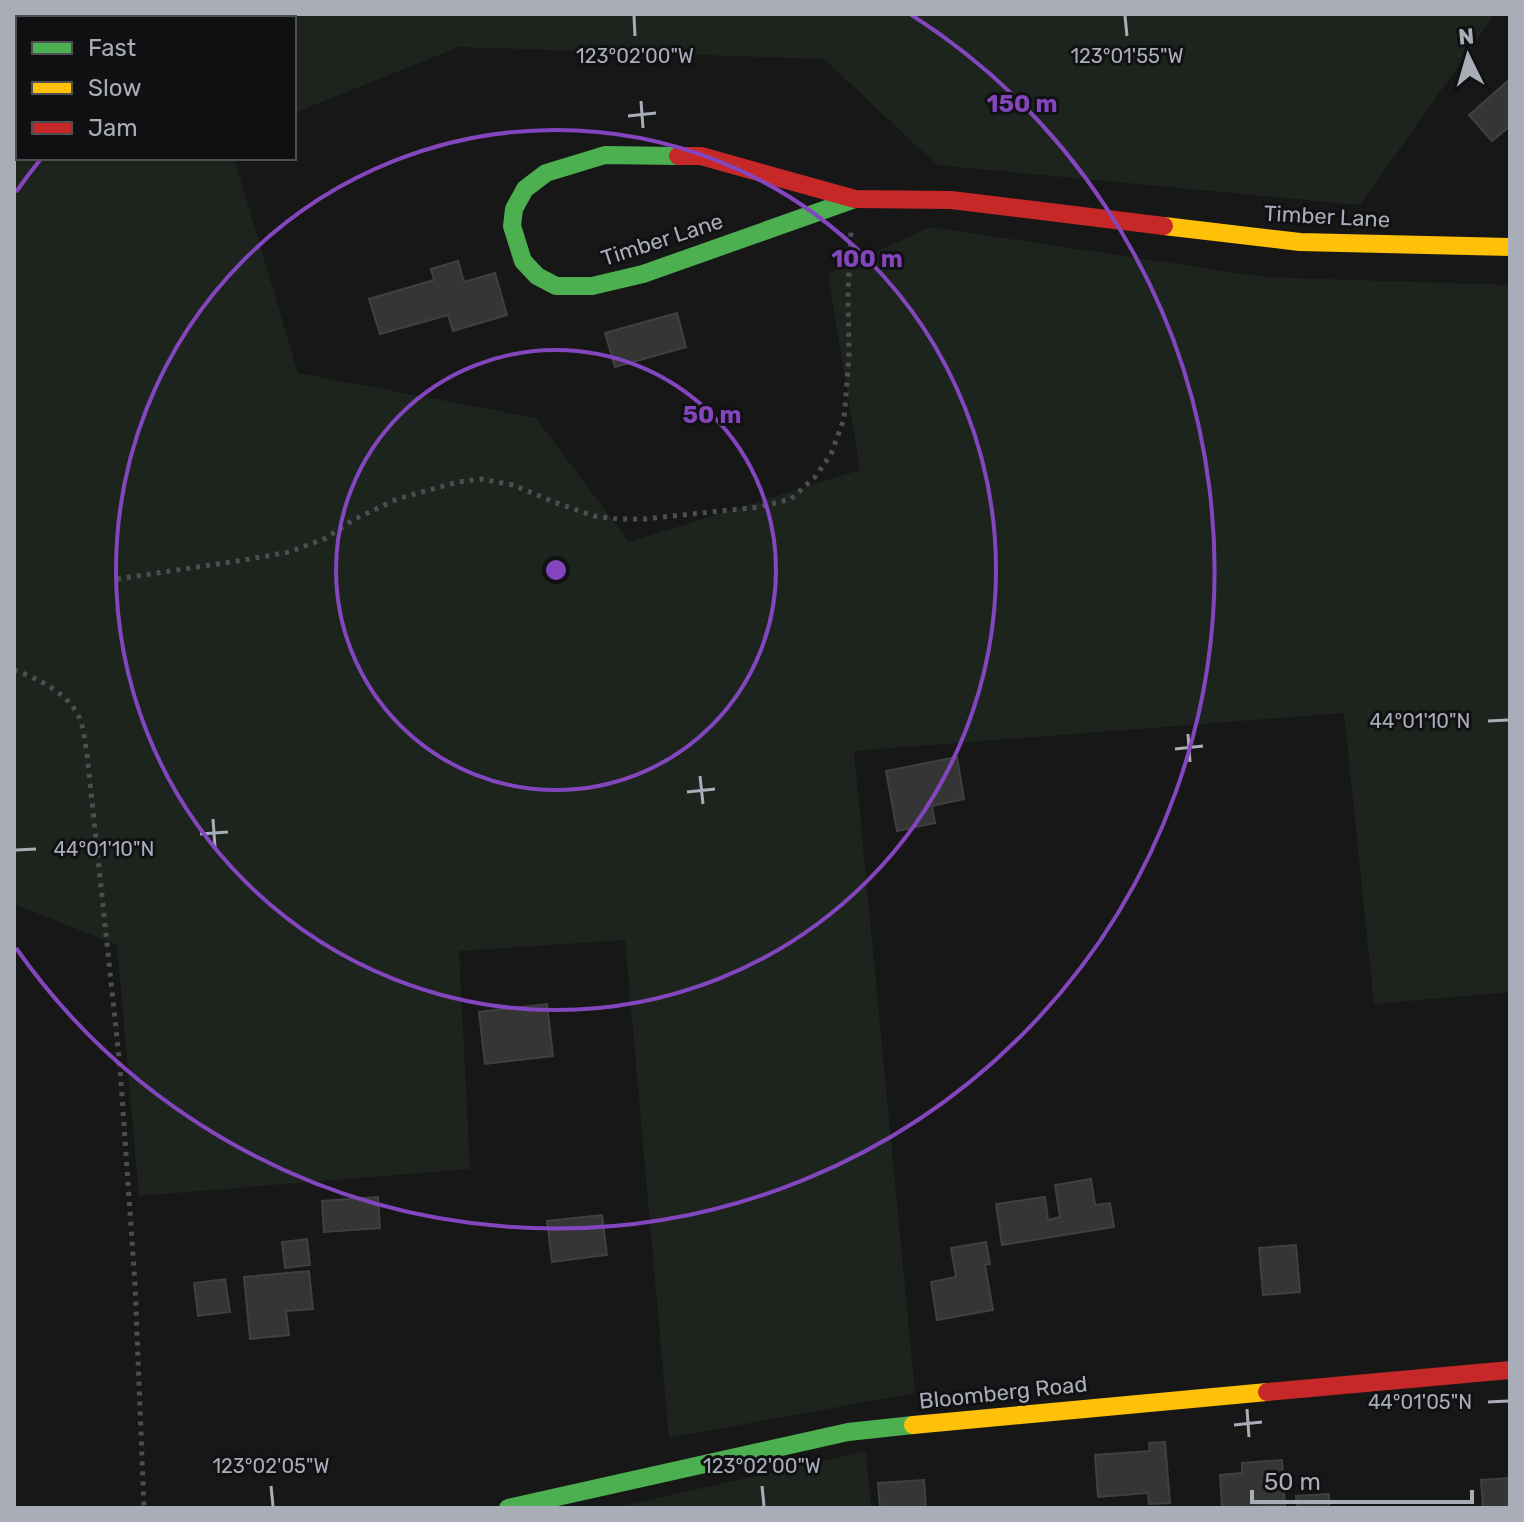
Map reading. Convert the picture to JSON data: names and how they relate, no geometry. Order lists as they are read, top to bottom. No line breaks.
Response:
{"streets":{"street":["Timber Lane","Bloomberg Road"]},"legend":["Fast","Slow","Jam"],"scale_bar":"50 m","north":"top","coordinates":["123°02'00\"W","123°01'55\"W","44°01'10\"N","44°01'05\"N","123°02'05\"W"],"rings":["150 m","100 m","50 m"]}
